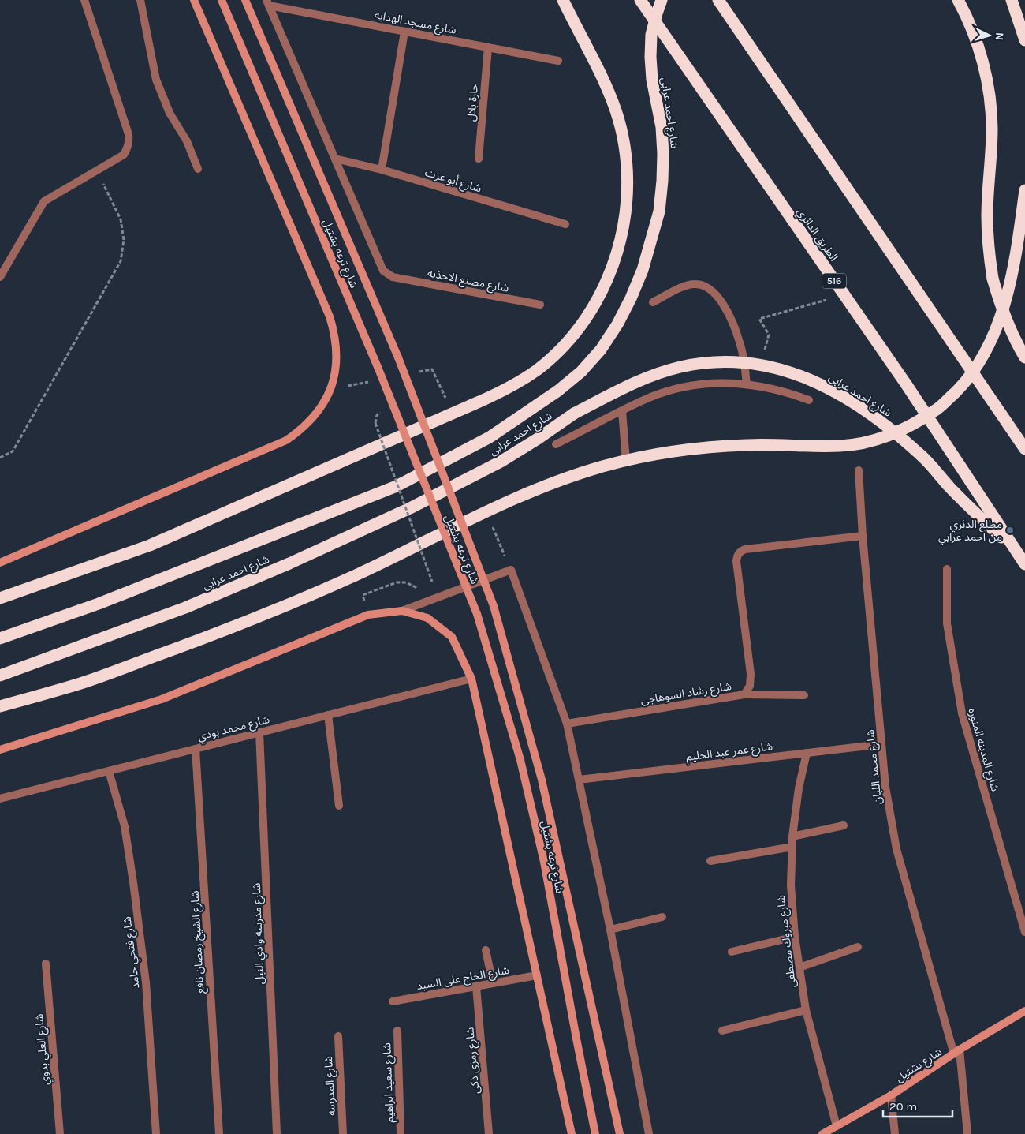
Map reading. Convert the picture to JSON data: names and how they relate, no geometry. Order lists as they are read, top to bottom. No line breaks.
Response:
{"streets":{"highway":["شارع احمد عرابى","الطريق الدائري","516"],"street":["شارع مسجد الهدايه","حارة بلال","شارع أبو عزت","شارع ترعه بشتيل","شارع مصنع الاحذيه","شارع رشاد السوهاجى","شارع محمد بودي","شارع المدينه المنوره","شارع عمر عبد الحليم","شارع محمد اللبان","شارع مدرسه وادي النيل","شارع مبروك مصطفى","شارع الشيخ رمضان نافع","شارع فتحي حامد","شارع الحاج على السيد","شارع العلي بدوي","شارع رمزى ذكى","شارع بشتيل","شارع سعيد ابراهيم","شارع المدرسه"]},"crossings":[["شارع مسجد الهدايه","حارة بلال"],["شارع احمد عرابى","الطريق الدائري"],["شارع أبو عزت","شارع مصنع الاحذيه"],["شارع رشاد السوهاجى","شارع محمد اللبان"],["شارع محمد بودي","شارع مدرسه وادي النيل"],["شارع محمد بودي","شارع الشيخ رمضان نافع"],["شارع محمد بودي","شارع فتحي حامد"],["شارع عمر عبد الحليم","شارع محمد اللبان"],["شارع عمر عبد الحليم","شارع مبروك مصطفى"],["شارع محمد اللبان","شارع بشتيل"],["شارع مبروك مصطفى","شارع بشتيل"],["شارع الحاج على السيد","شارع رمزى ذكى"]],"places":["مطلع الدئري من احمد عرابي"],"scale_bar":"20 m","north":"right"}
